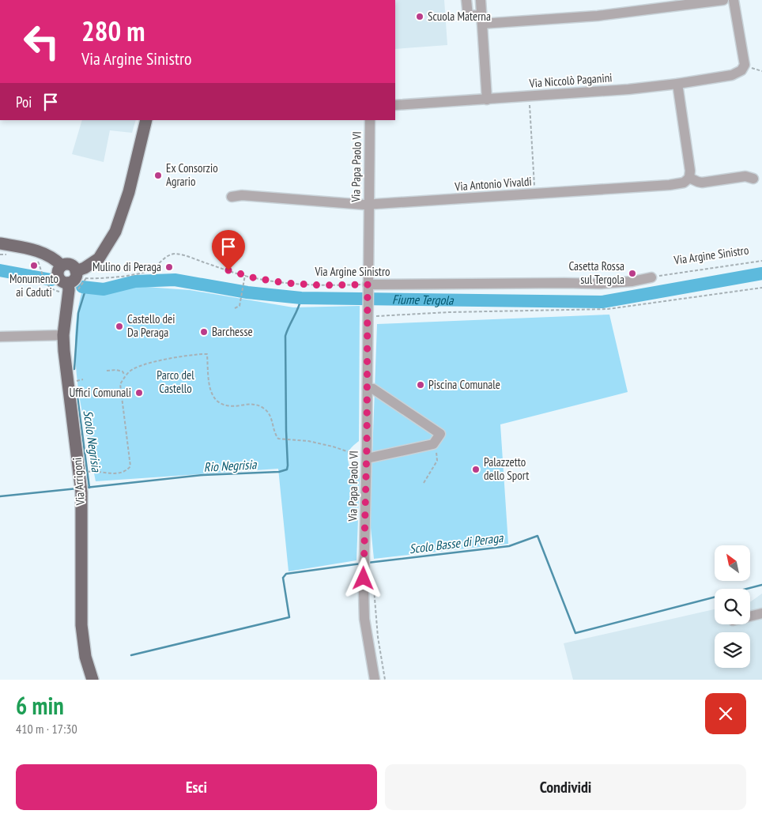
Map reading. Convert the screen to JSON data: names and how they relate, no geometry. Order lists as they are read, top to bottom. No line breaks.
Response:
{"streets":{"main road":["Via Arrigoni"],"street":["Via Niccolò Paganini","Via Papa Paolo VI","Via Antonio Vivaldi","Via Argine Sinistro"]},"crossings":[["Via Papa Paolo VI","Via Antonio Vivaldi"],["Via Papa Paolo VI","Via Argine Sinistro"],["Via Argine Sinistro","Via Arrigoni"]],"water":["Fiume Tergola","Scolo Negrisia","Rio Negrisia","Scolo Basse di Peraga"],"parks":["Parco del Castello"],"places":["Scuola Materna","Ex Consorzio Agrario","Monumento ai Caduti","Mulino di Peraga","Casetta Rossa sul Tergola","Castello dei Da Peraga","Barchesse","Piscina Comunale","Uffici Comunali","Palazzetto dello Sport"],"north":"top left","page":{"turn":["280 m","Via Argine Sinistro"],"then":"Poi","heading":["6 min","410 m · 17:30"],"buttons":["Esci","Condividi"]}}
